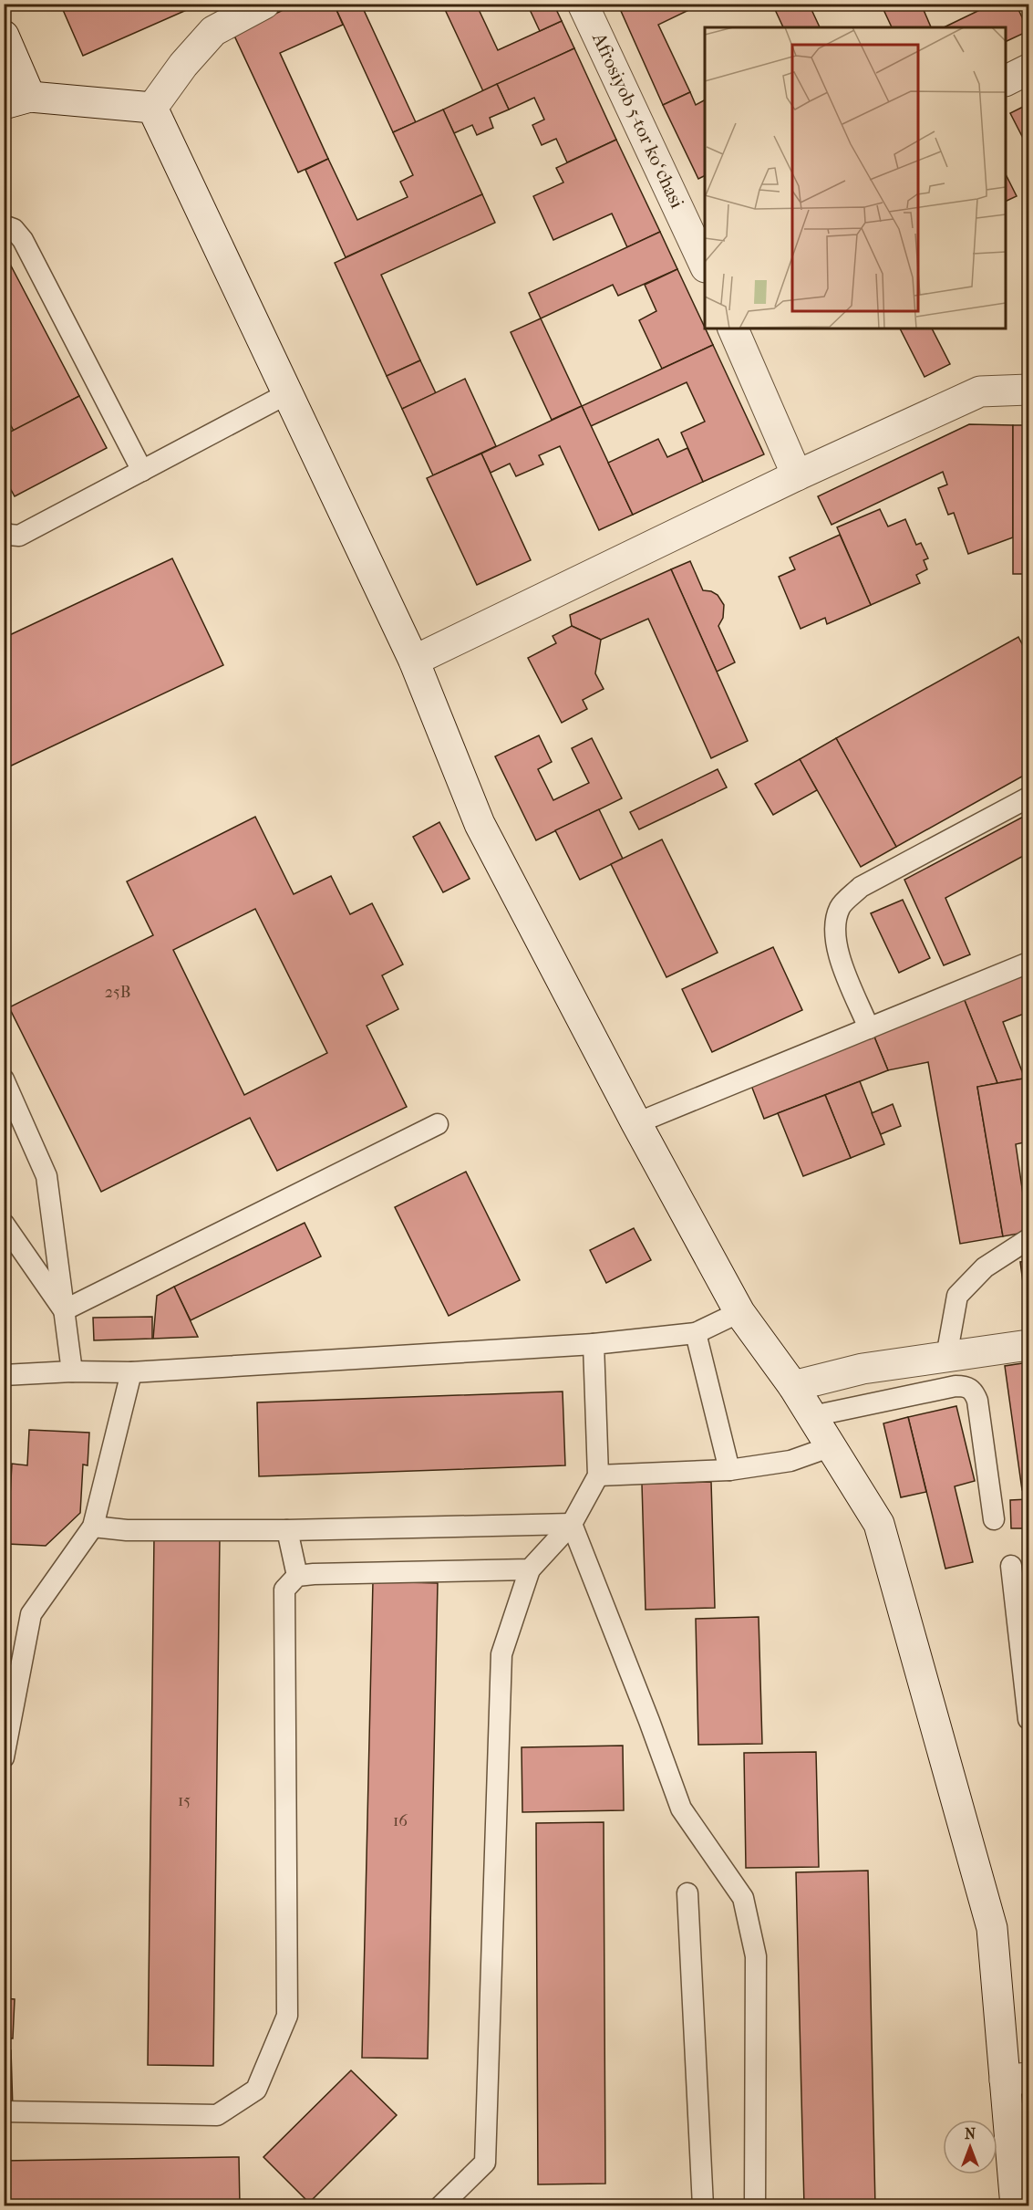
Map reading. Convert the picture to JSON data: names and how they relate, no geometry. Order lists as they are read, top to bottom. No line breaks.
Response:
{"streets":{"street":["Afrosiyob 5-tor koʻchasi"]},"house_numbers":["25B","15","16"],"north":"top"}
